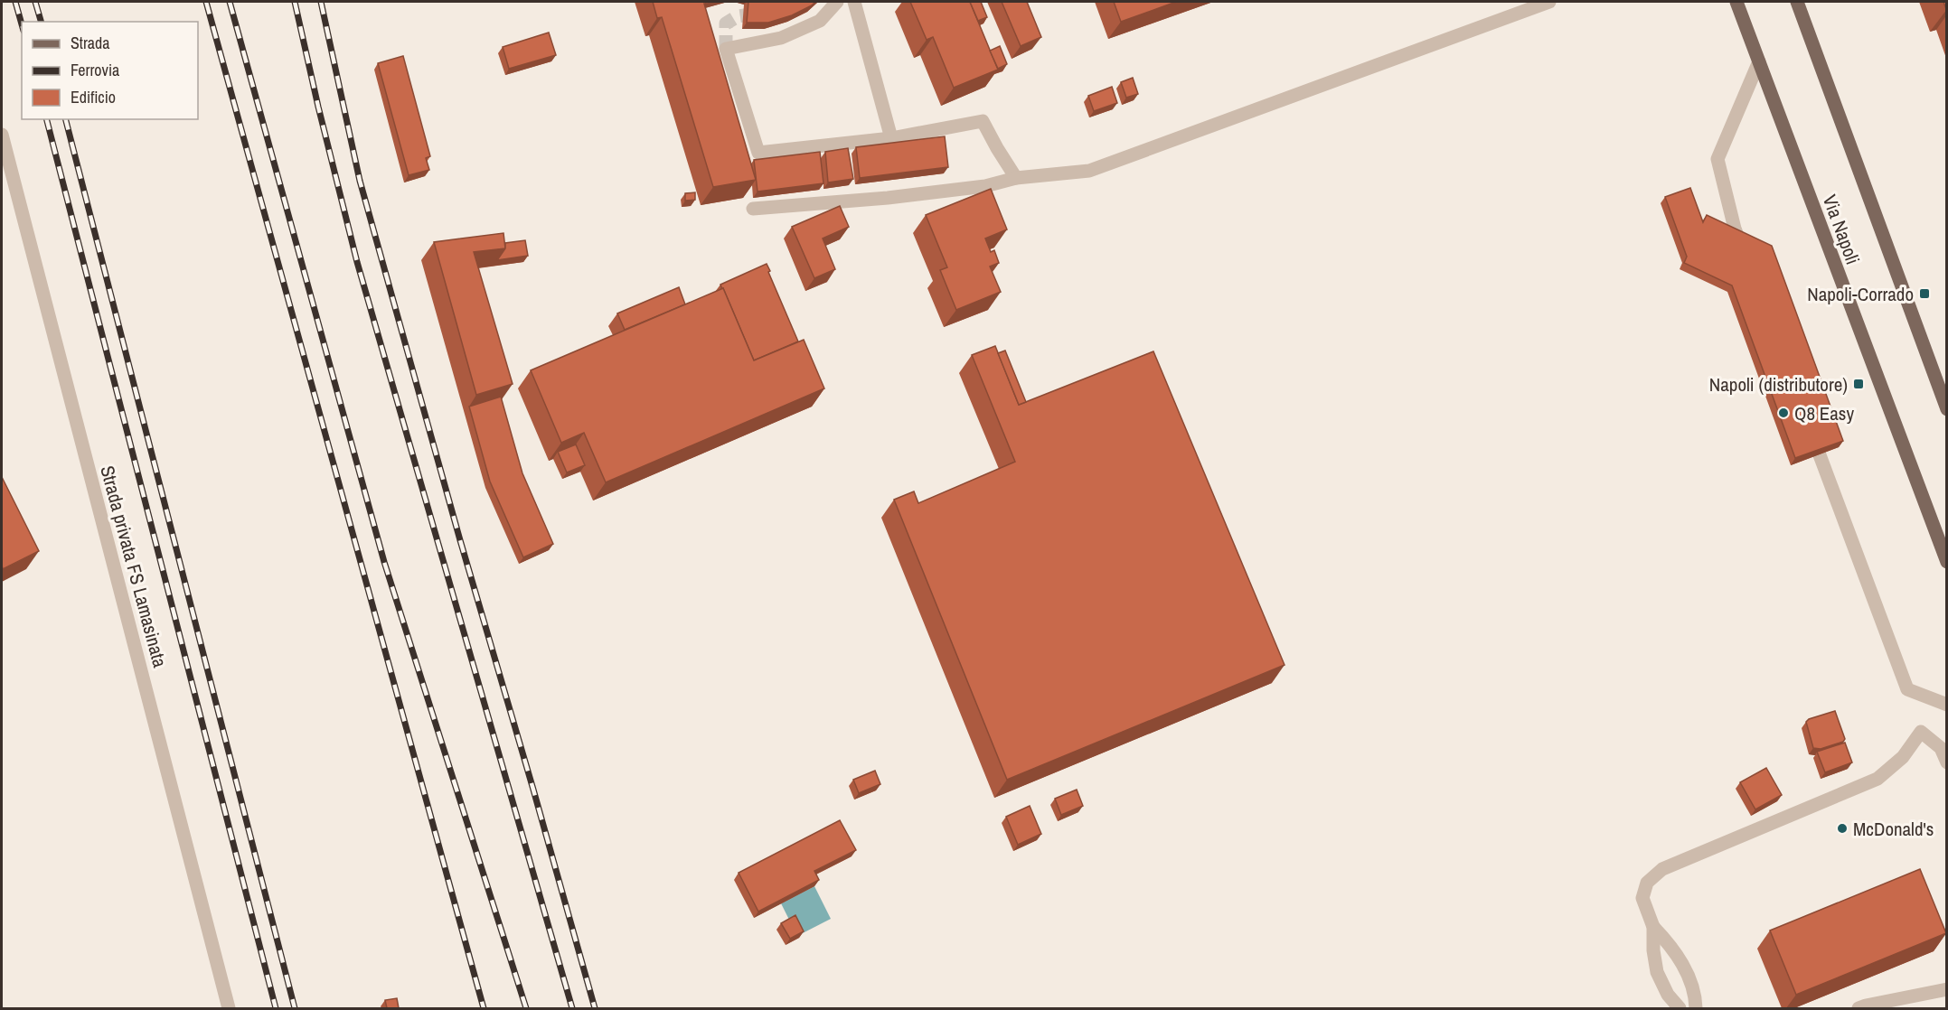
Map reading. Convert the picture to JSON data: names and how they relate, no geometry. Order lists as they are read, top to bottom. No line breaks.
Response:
{"streets":{"main road":["Via Napoli"],"street":["Strada privata FS Lamasinata"]},"places":{"transit":["Napoli-Corrado","Napoli (distributore)"],"other":["Q8 Easy","McDonald's"]},"legend":["Strada","Ferrovia","Edificio"]}
